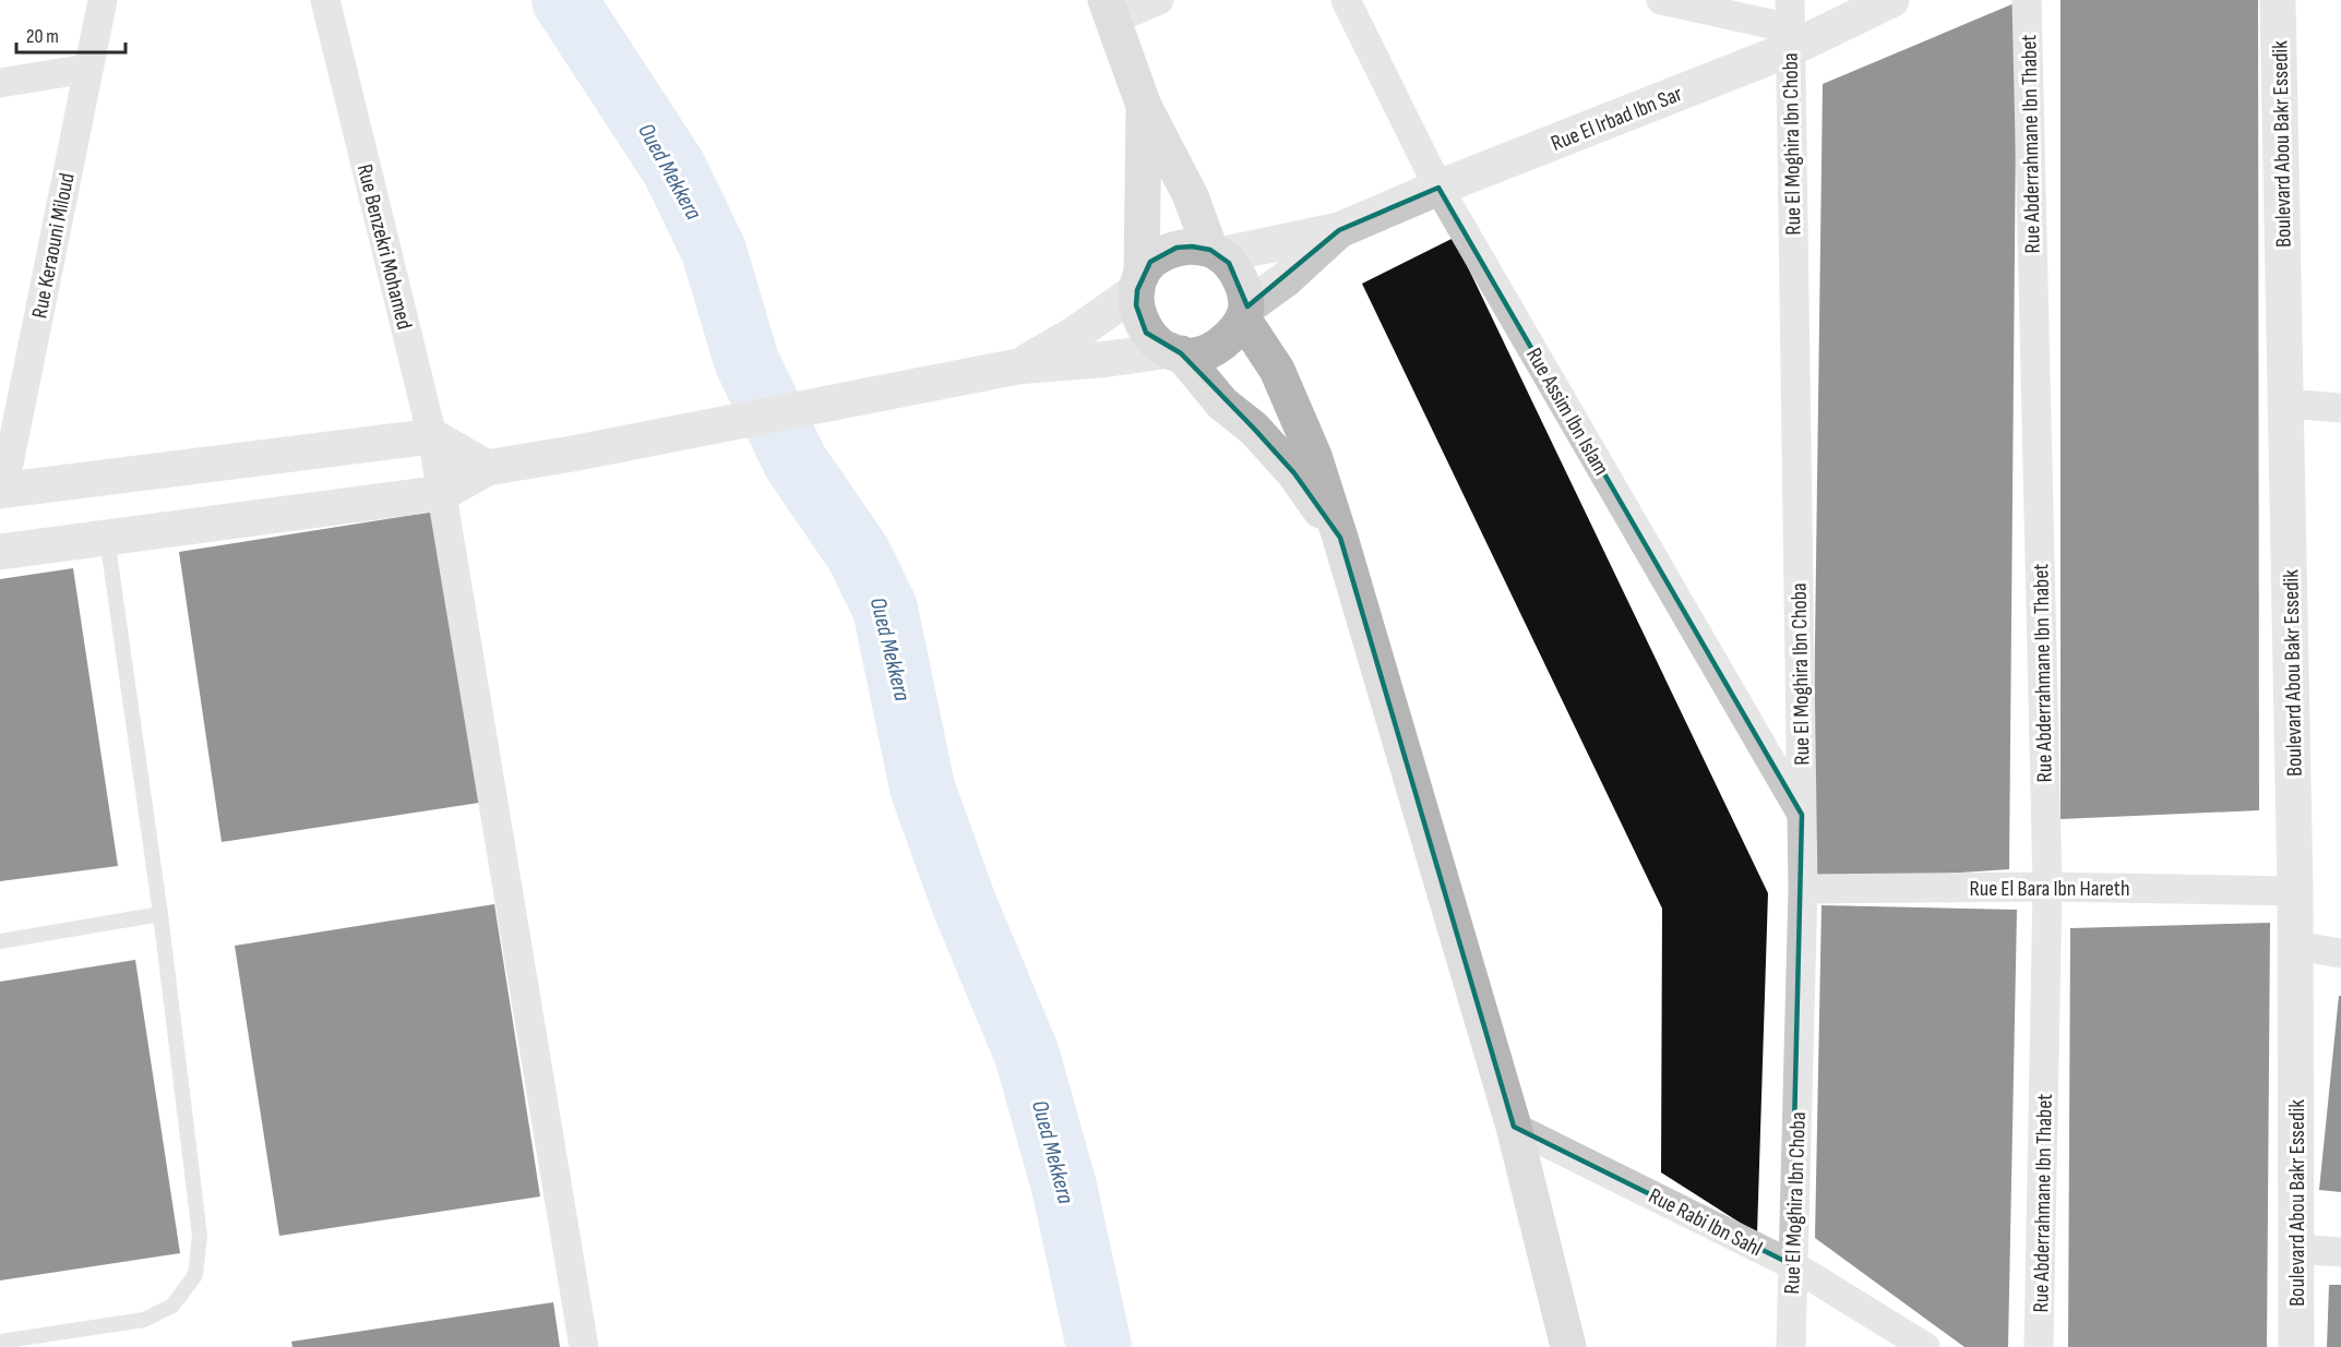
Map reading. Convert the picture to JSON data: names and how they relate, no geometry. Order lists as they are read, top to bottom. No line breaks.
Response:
{"streets":{"street":["Rue El Irbad Ibn Sar","Rue El Moghira Ibn Choba","Rue Abderrahmane Ibn Thabet","Boulevard Abou Bakr Essedik","Rue Keraouni Miloud","Rue Benzekri Mohamed","Rue Assim Ibn Islam","Rue El Bara Ibn Hareth","Rue Rabi Ibn Sahl"]},"crossings":[["Rue El Irbad Ibn Sar","Rue El Moghira Ibn Choba"],["Rue El Irbad Ibn Sar","Rue Assim Ibn Islam"],["Rue El Moghira Ibn Choba","Rue Assim Ibn Islam"],["Rue El Moghira Ibn Choba","Rue El Bara Ibn Hareth"],["Rue El Moghira Ibn Choba","Rue Rabi Ibn Sahl"],["Rue Abderrahmane Ibn Thabet","Rue El Bara Ibn Hareth"],["Boulevard Abou Bakr Essedik","Rue El Bara Ibn Hareth"]],"water":["Oued Mekkera"],"scale_bar":"20 m"}
